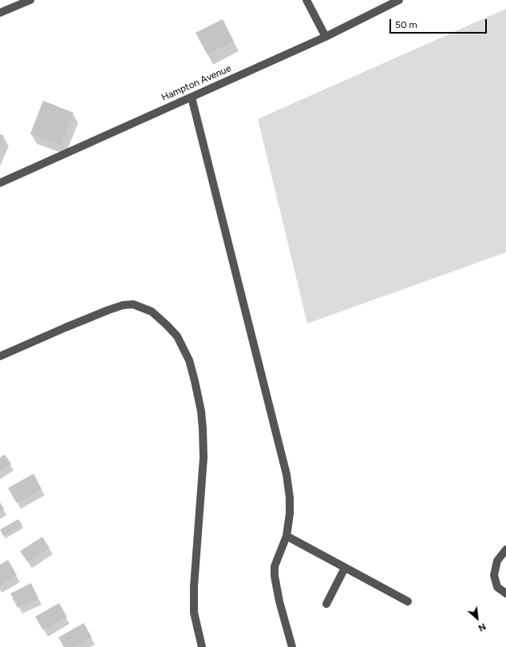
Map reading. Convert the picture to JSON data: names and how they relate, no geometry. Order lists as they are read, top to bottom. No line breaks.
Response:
{"streets":{"street":["Hampton Avenue"]},"scale_bar":"50 m","north":"bottom right"}
